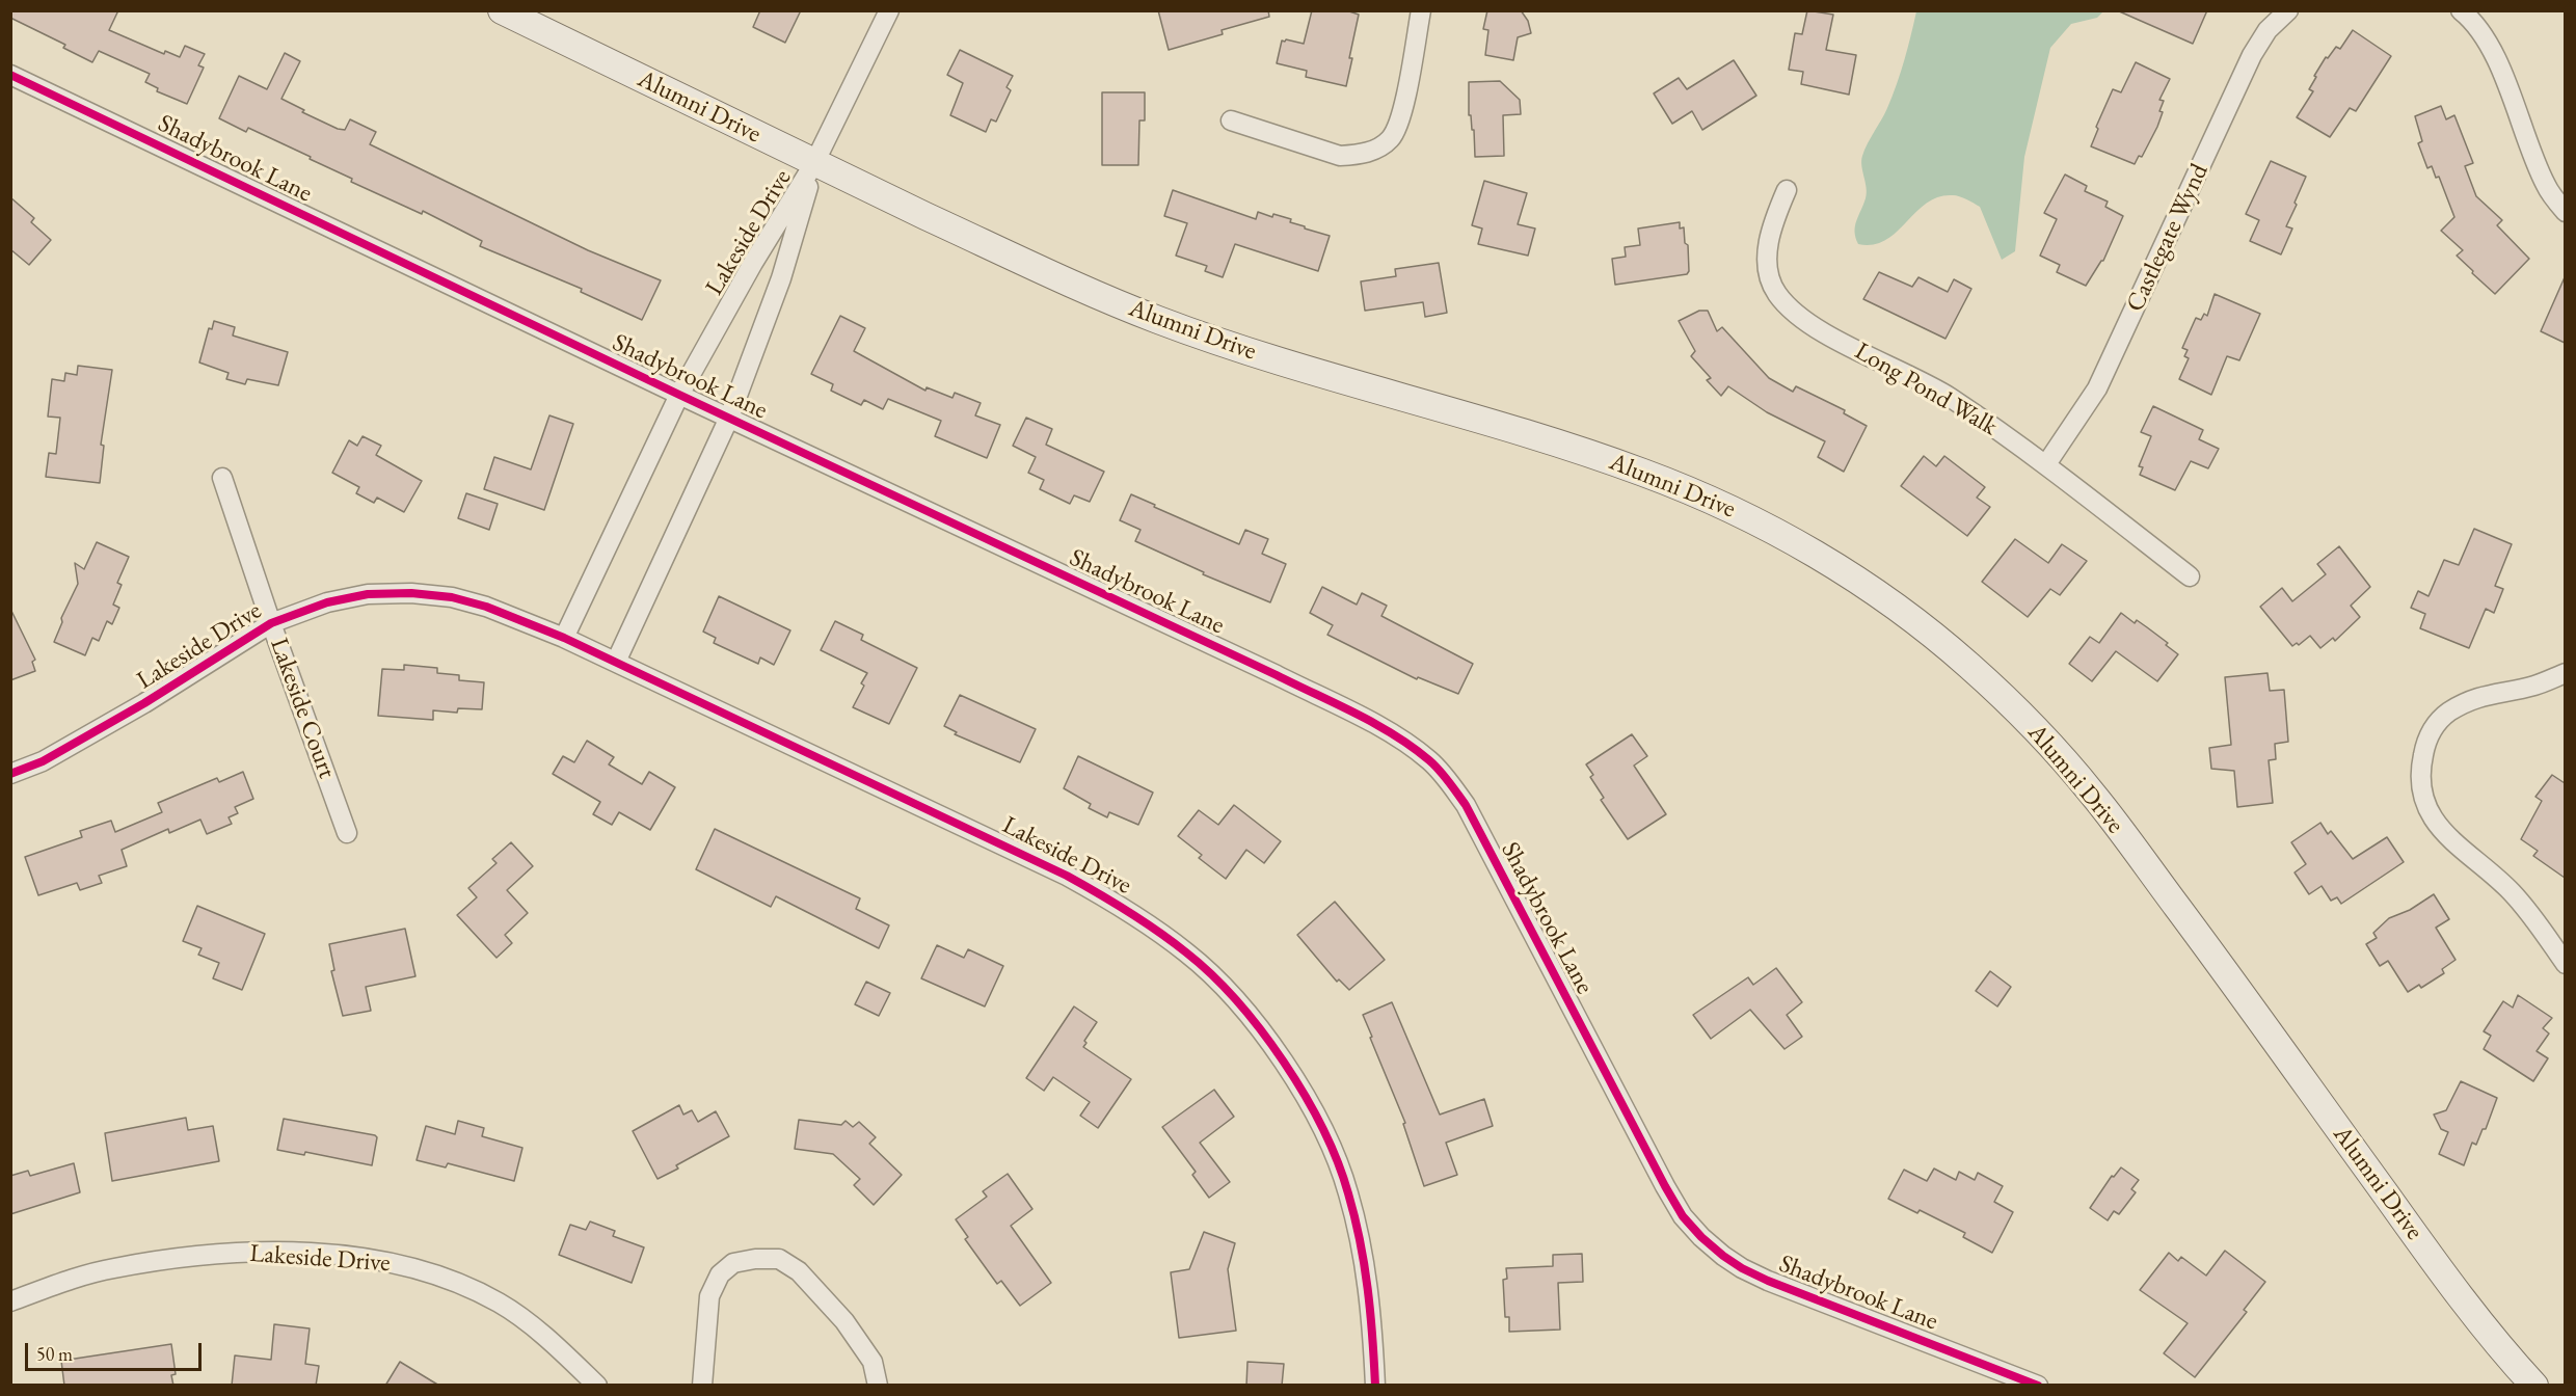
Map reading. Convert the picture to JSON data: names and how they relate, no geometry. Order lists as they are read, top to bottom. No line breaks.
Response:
{"streets":{"main road":["Alumni Drive"],"street":["Shadybrook Lane","Lakeside Drive","Castlegate Wynd","Long Pond Walk","Lakeside Court"]},"crossings":[["Alumni Drive","Lakeside Drive"],["Shadybrook Lane","Lakeside Drive"],["Lakeside Drive","Lakeside Court"],["Castlegate Wynd","Long Pond Walk"]],"scale_bar":"50 m"}
